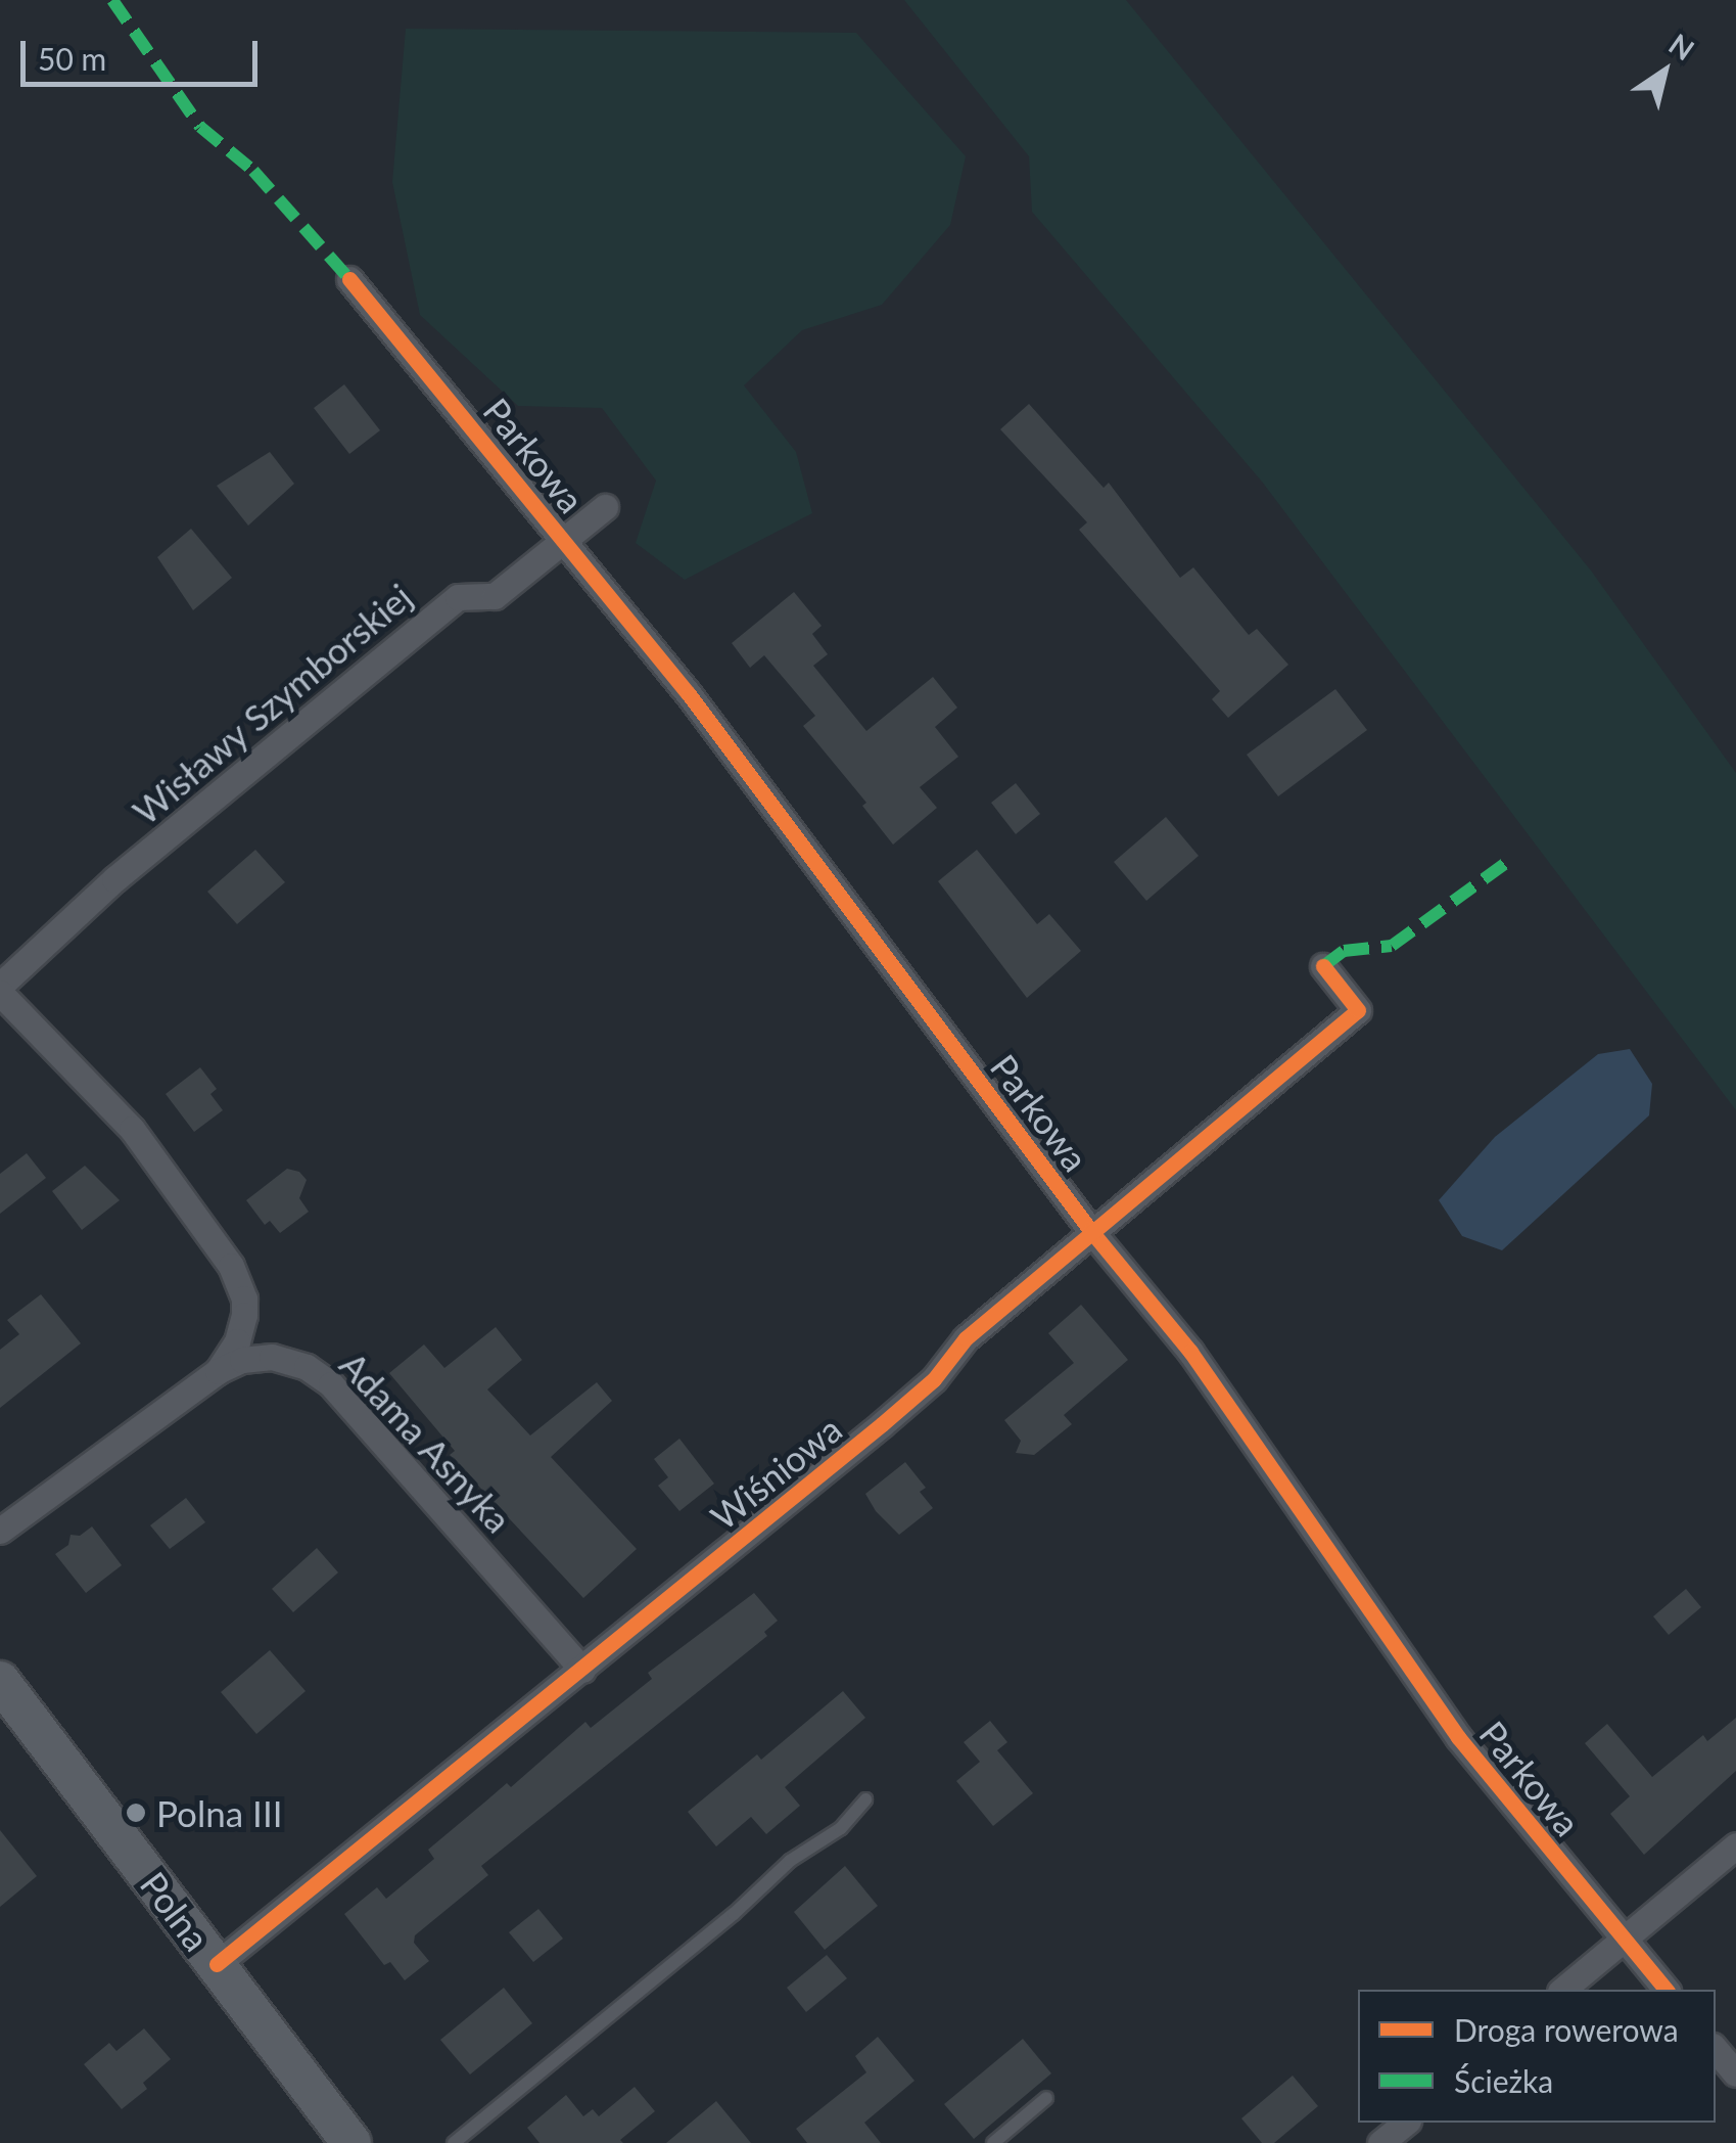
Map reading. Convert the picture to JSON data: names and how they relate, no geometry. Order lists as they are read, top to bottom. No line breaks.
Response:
{"streets":{"street":["Parkowa","Wisławy Szymborskiej","Adama Asnyka","Wiśniowa","Polna"]},"crossings":[["Parkowa","Wisławy Szymborskiej"],["Parkowa","Wiśniowa"],["Adama Asnyka","Wiśniowa"],["Wiśniowa","Polna"]],"places":["Polna III"],"legend":["Droga rowerowa","Ścieżka"],"scale_bar":"50 m","north":"top right"}
